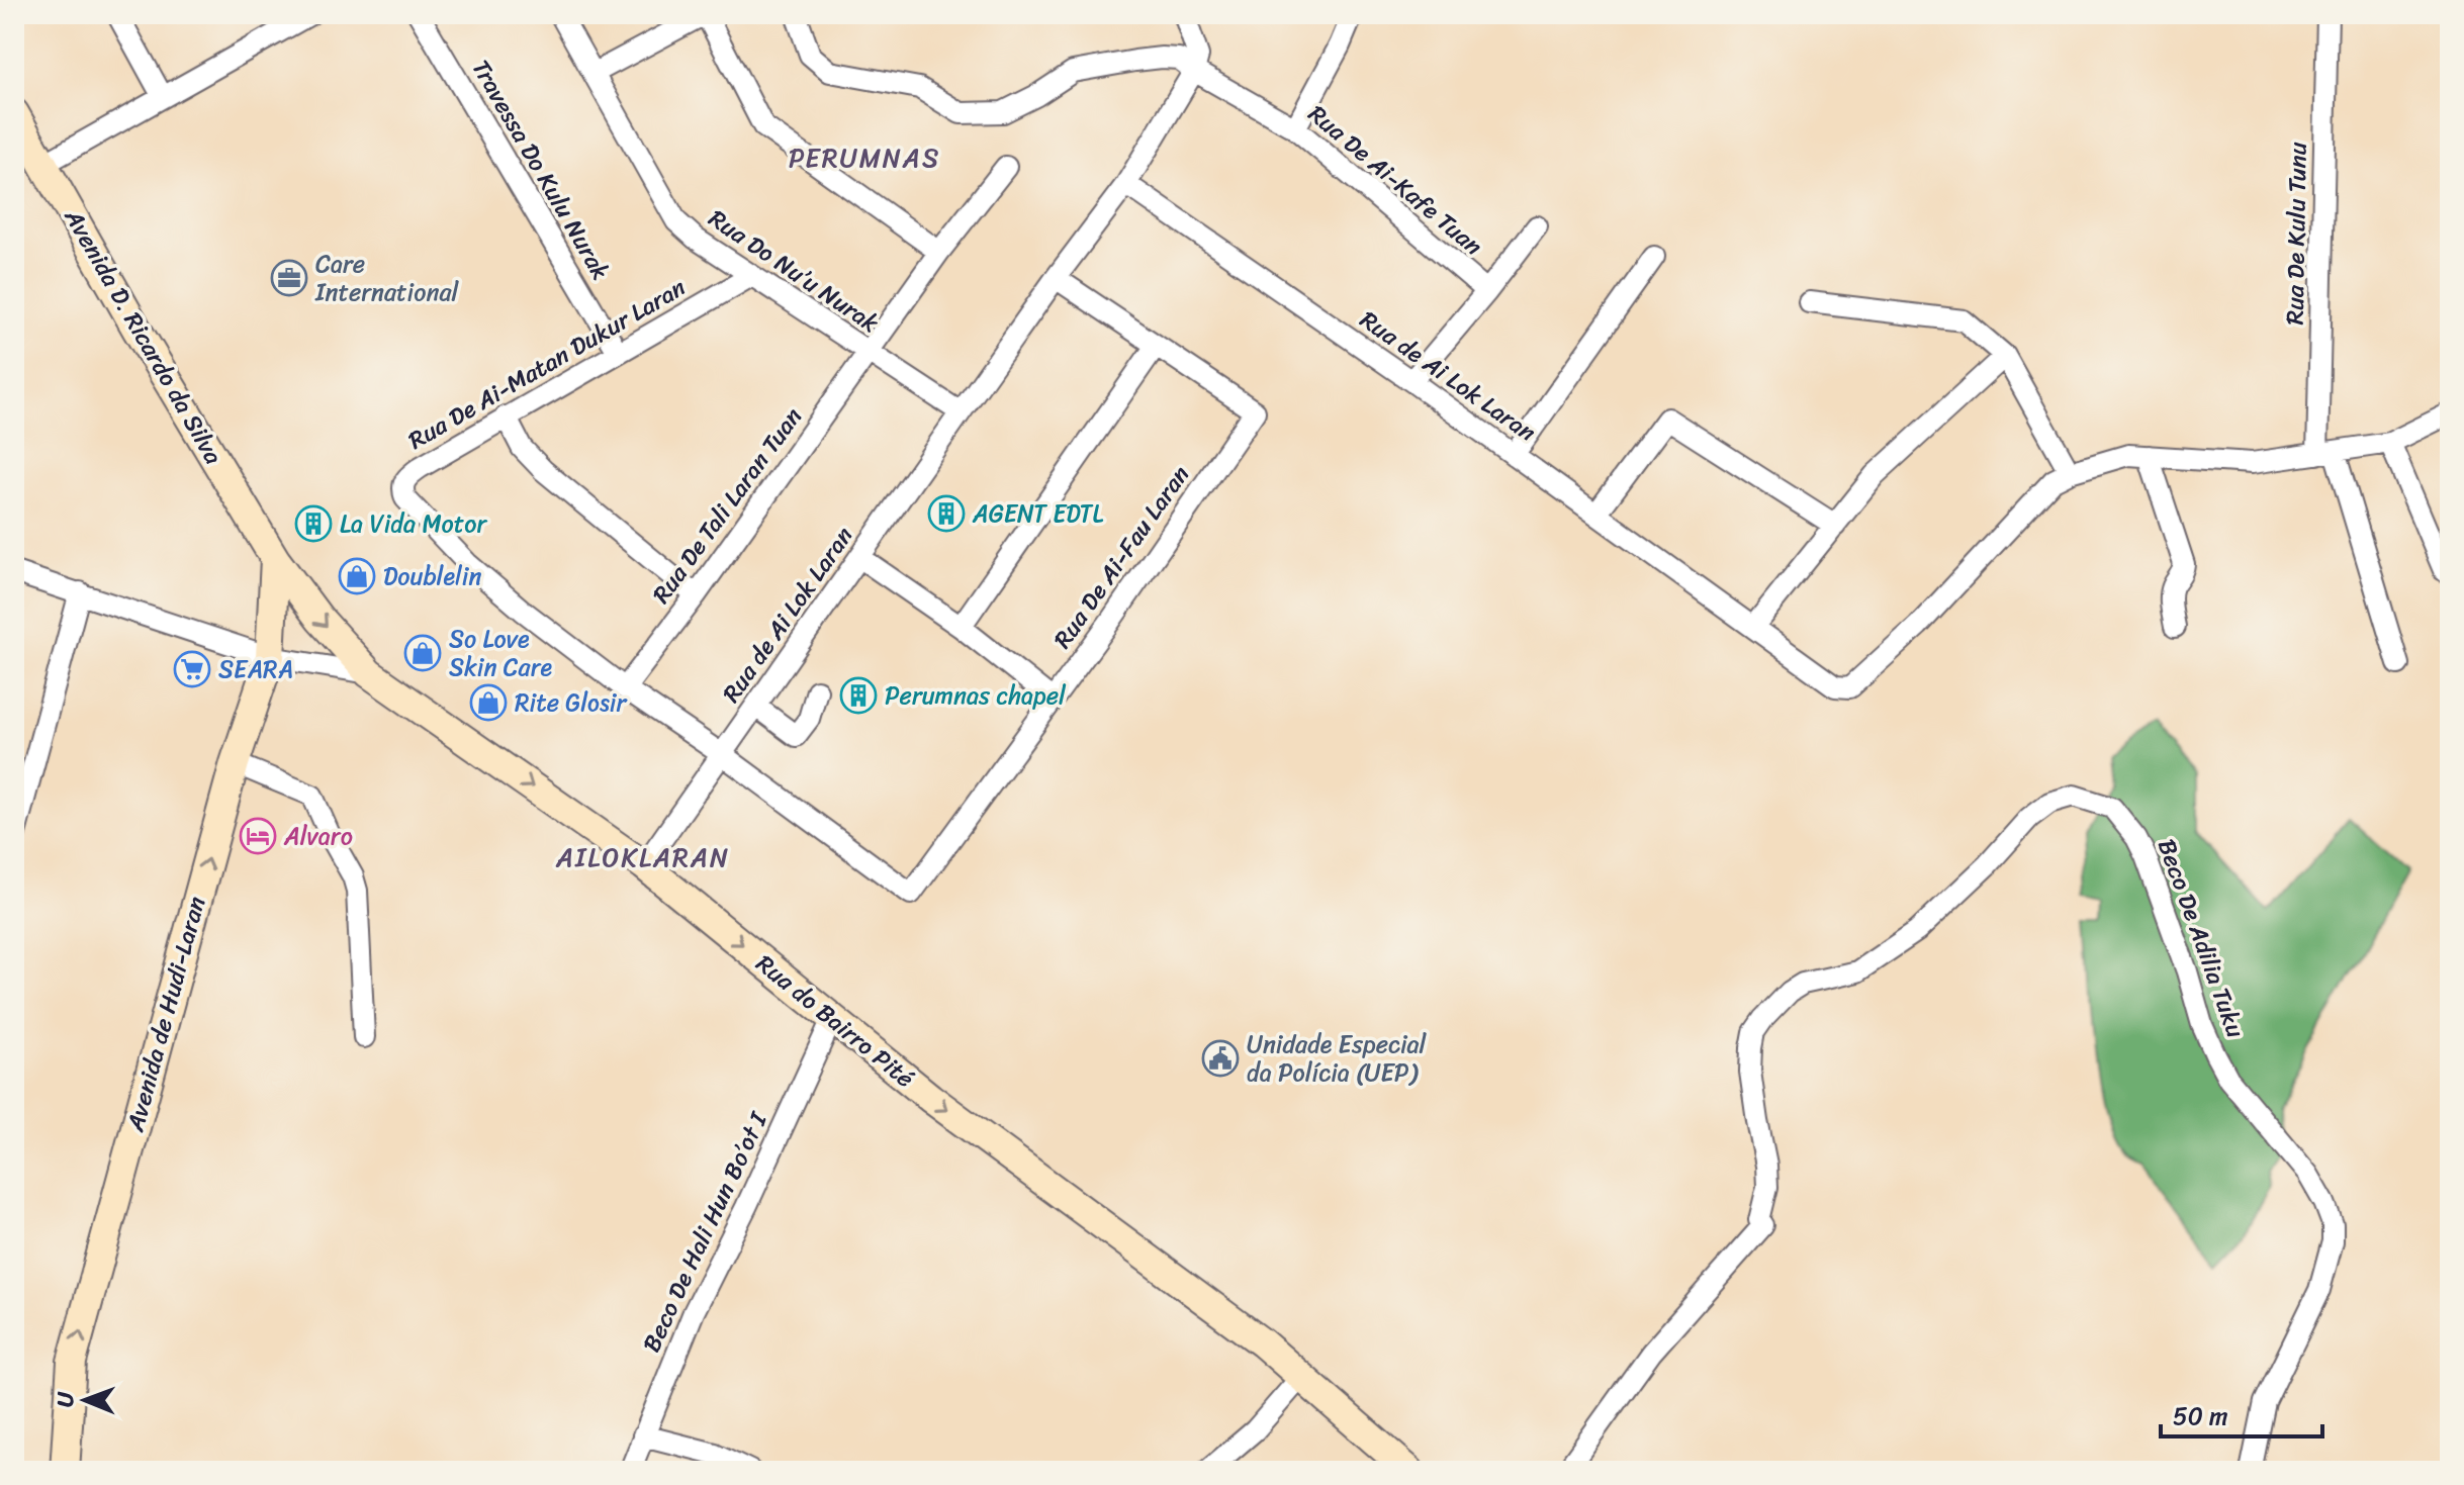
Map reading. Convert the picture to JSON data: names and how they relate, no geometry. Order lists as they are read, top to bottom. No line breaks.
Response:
{"streets":{"main road":["Avenida D. Ricardo da Silva","Avenida de Hudi-Laran","Rua do Bairro Pité"],"street":["Travessa Do Kulu Nurak","Rua De Ai-Kafe Tuan","Rua De Kulu Tunu","Rua Do Nu’u Nurak","Rua De Ai-Matan Dukur Laran","Rua de Ai Lok Laran","Rua De Tali Laran Tuan","Rua De Ai-Fau Laran","Beco De Adilia Tuku","Beco De Hali Hun Bo’ot I"]},"crossings":[["Travessa Do Kulu Nurak","Rua De Ai-Matan Dukur Laran"],["Rua De Ai-Kafe Tuan","Rua de Ai Lok Laran"],["Rua De Kulu Tunu","Rua de Ai Lok Laran"],["Rua Do Nu’u Nurak","Rua De Ai-Matan Dukur Laran"],["Rua Do Nu’u Nurak","Rua de Ai Lok Laran"],["Rua Do Nu’u Nurak","Rua De Tali Laran Tuan"],["Avenida D. Ricardo da Silva","Avenida de Hudi-Laran"],["Avenida D. Ricardo da Silva","Rua do Bairro Pité"],["Rua De Ai-Matan Dukur Laran","Rua de Ai Lok Laran"],["Rua De Ai-Matan Dukur Laran","Rua De Tali Laran Tuan"],["Rua De Ai-Matan Dukur Laran","Rua De Ai-Fau Laran"],["Rua de Ai Lok Laran","Rua De Ai-Fau Laran"],["Rua de Ai Lok Laran","Rua do Bairro Pité"],["Avenida de Hudi-Laran","Rua do Bairro Pité"],["Rua do Bairro Pité","Beco De Hali Hun Bo’ot I"]],"one_way":["Avenida de Hudi-Laran","Rua do Bairro Pité"],"districts":["PERUMNAS","AILOKLARAN"],"places":{"office":["Care International"],"building":["AGENT EDTL","La Vida Motor","Perumnas chapel"],"shop":["Doublelin","So Love Skin Care","Rite Glosir"],"supermarket":["SEARA"],"hotel":["Alvaro"],"public building":["Unidade Especial da Polícia (UEP)"]},"scale_bar":"50 m","north":"left"}
